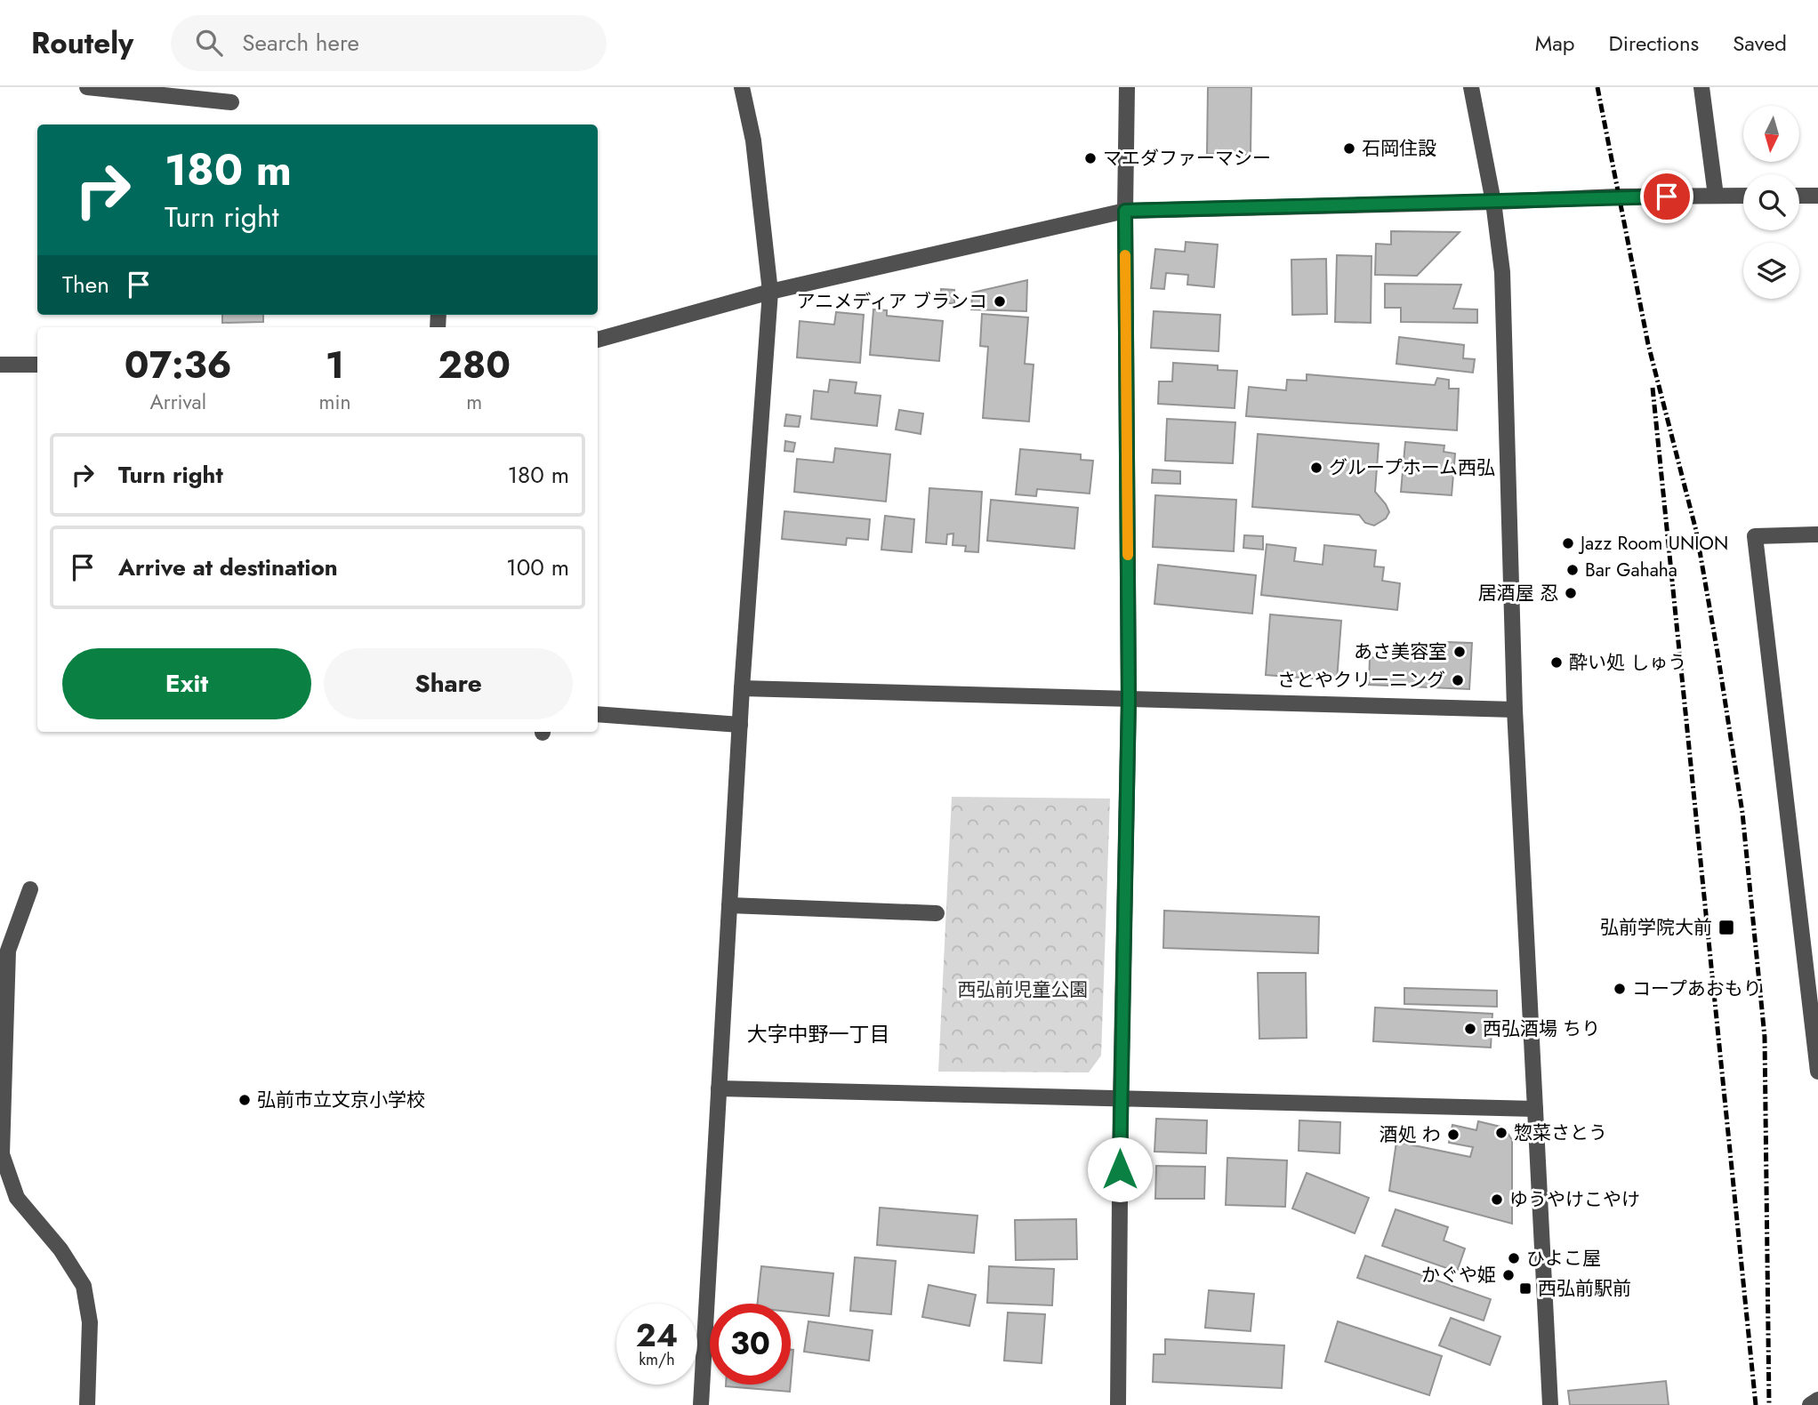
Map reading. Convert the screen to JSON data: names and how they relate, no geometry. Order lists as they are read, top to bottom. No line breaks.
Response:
{"districts":["大字中野一丁目"],"parks":["西弘前児童公園"],"places":{"other":["石岡住設","マエダファーマシー","アニメディア ブランコ","グループホーム西弘","Jazz Room UNION","Bar Gahaha","居酒屋 忍","あさ美容室","酔い処 しゅう","さとやクリーニング","コープあおもり","西弘酒場 ちり","弘前市立文京小学校","惣菜さとう","酒処 わ","ゆうやけこやけ","ひよこ屋","かぐや姫"],"transit":["弘前学院大前","西弘前駅前"]},"north":"bottom","page":{"header":"Routely","search":"Search here","nav":["Map","Directions","Saved"],"turn":["180 m","Turn right"],"then":"Then","eta":["07:36","Arrival","1","min","280","m"],"list":[{"name":"Turn right","value":"180 m"},{"name":"Arrive at destination","value":"100 m"}],"buttons":["Exit","Share"],"speed":"24 km/h","limit":"30"}}
